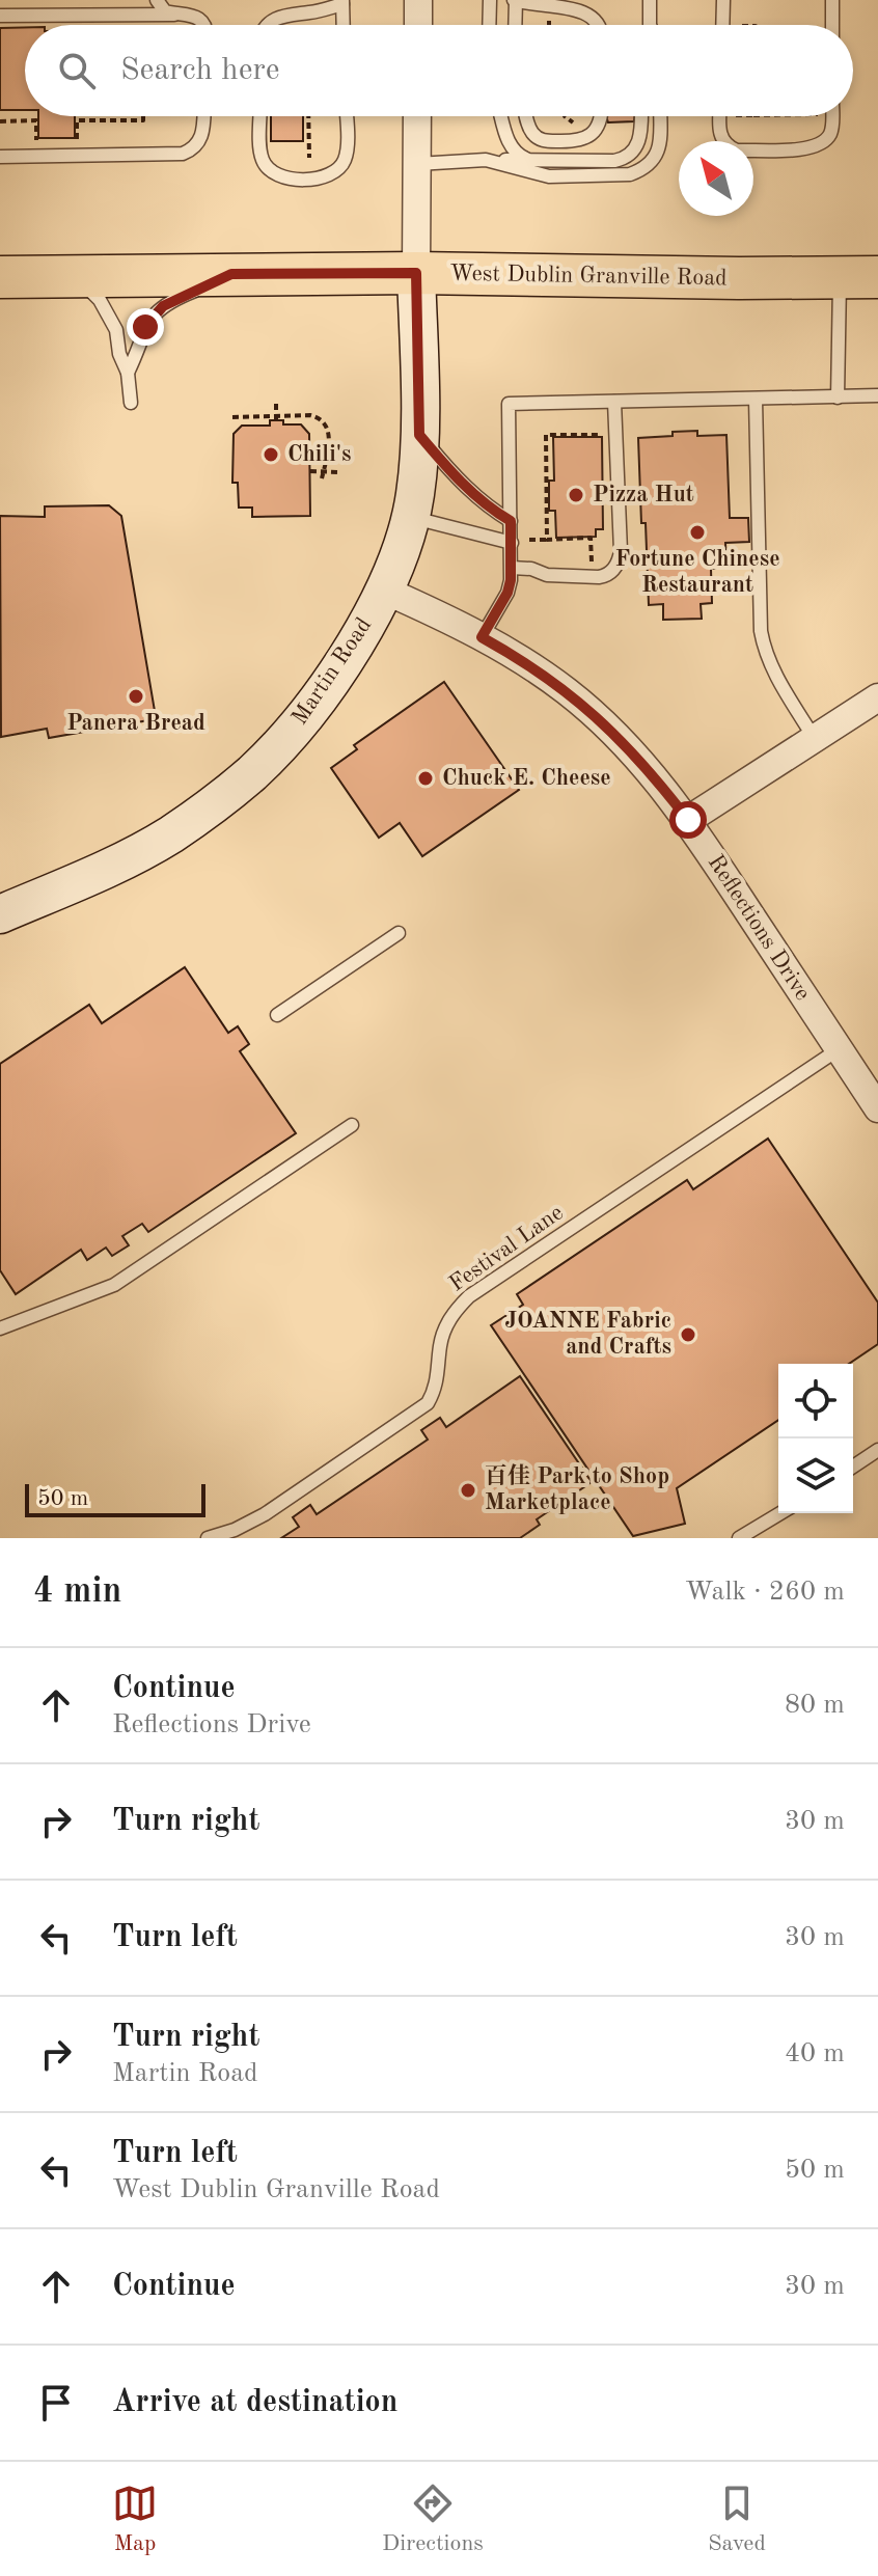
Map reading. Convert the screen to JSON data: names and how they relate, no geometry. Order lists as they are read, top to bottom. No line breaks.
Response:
{"streets":{"main road":["West Dublin Granville Road"],"street":["Martin Road","Reflections Drive"],"lane":["Festival Lane"]},"crossings":[["West Dublin Granville Road","Martin Road"],["Martin Road","Reflections Drive"],["Reflections Drive","Festival Lane"]],"places":["Chili's","Pizza Hut","Fortune Chinese Restaurant","Panera Bread","Chuck E. Cheese","JOANNE Fabric and Crafts","百佳 Park to Shop Marketplace"],"scale_bar":"50 m","north":"top left","page":{"search":"Search here","scale":"50 m","heading":["4 min","Walk · 260 m"],"list":[["Continue","Reflections Drive","80 m"],["Turn right","30 m"],["Turn left","30 m"],["Turn right","Martin Road","40 m"],["Turn left","West Dublin Granville Road","50 m"],["Continue","30 m"],"Arrive at destination"],"nav":["Map","Directions","Saved"]}}
